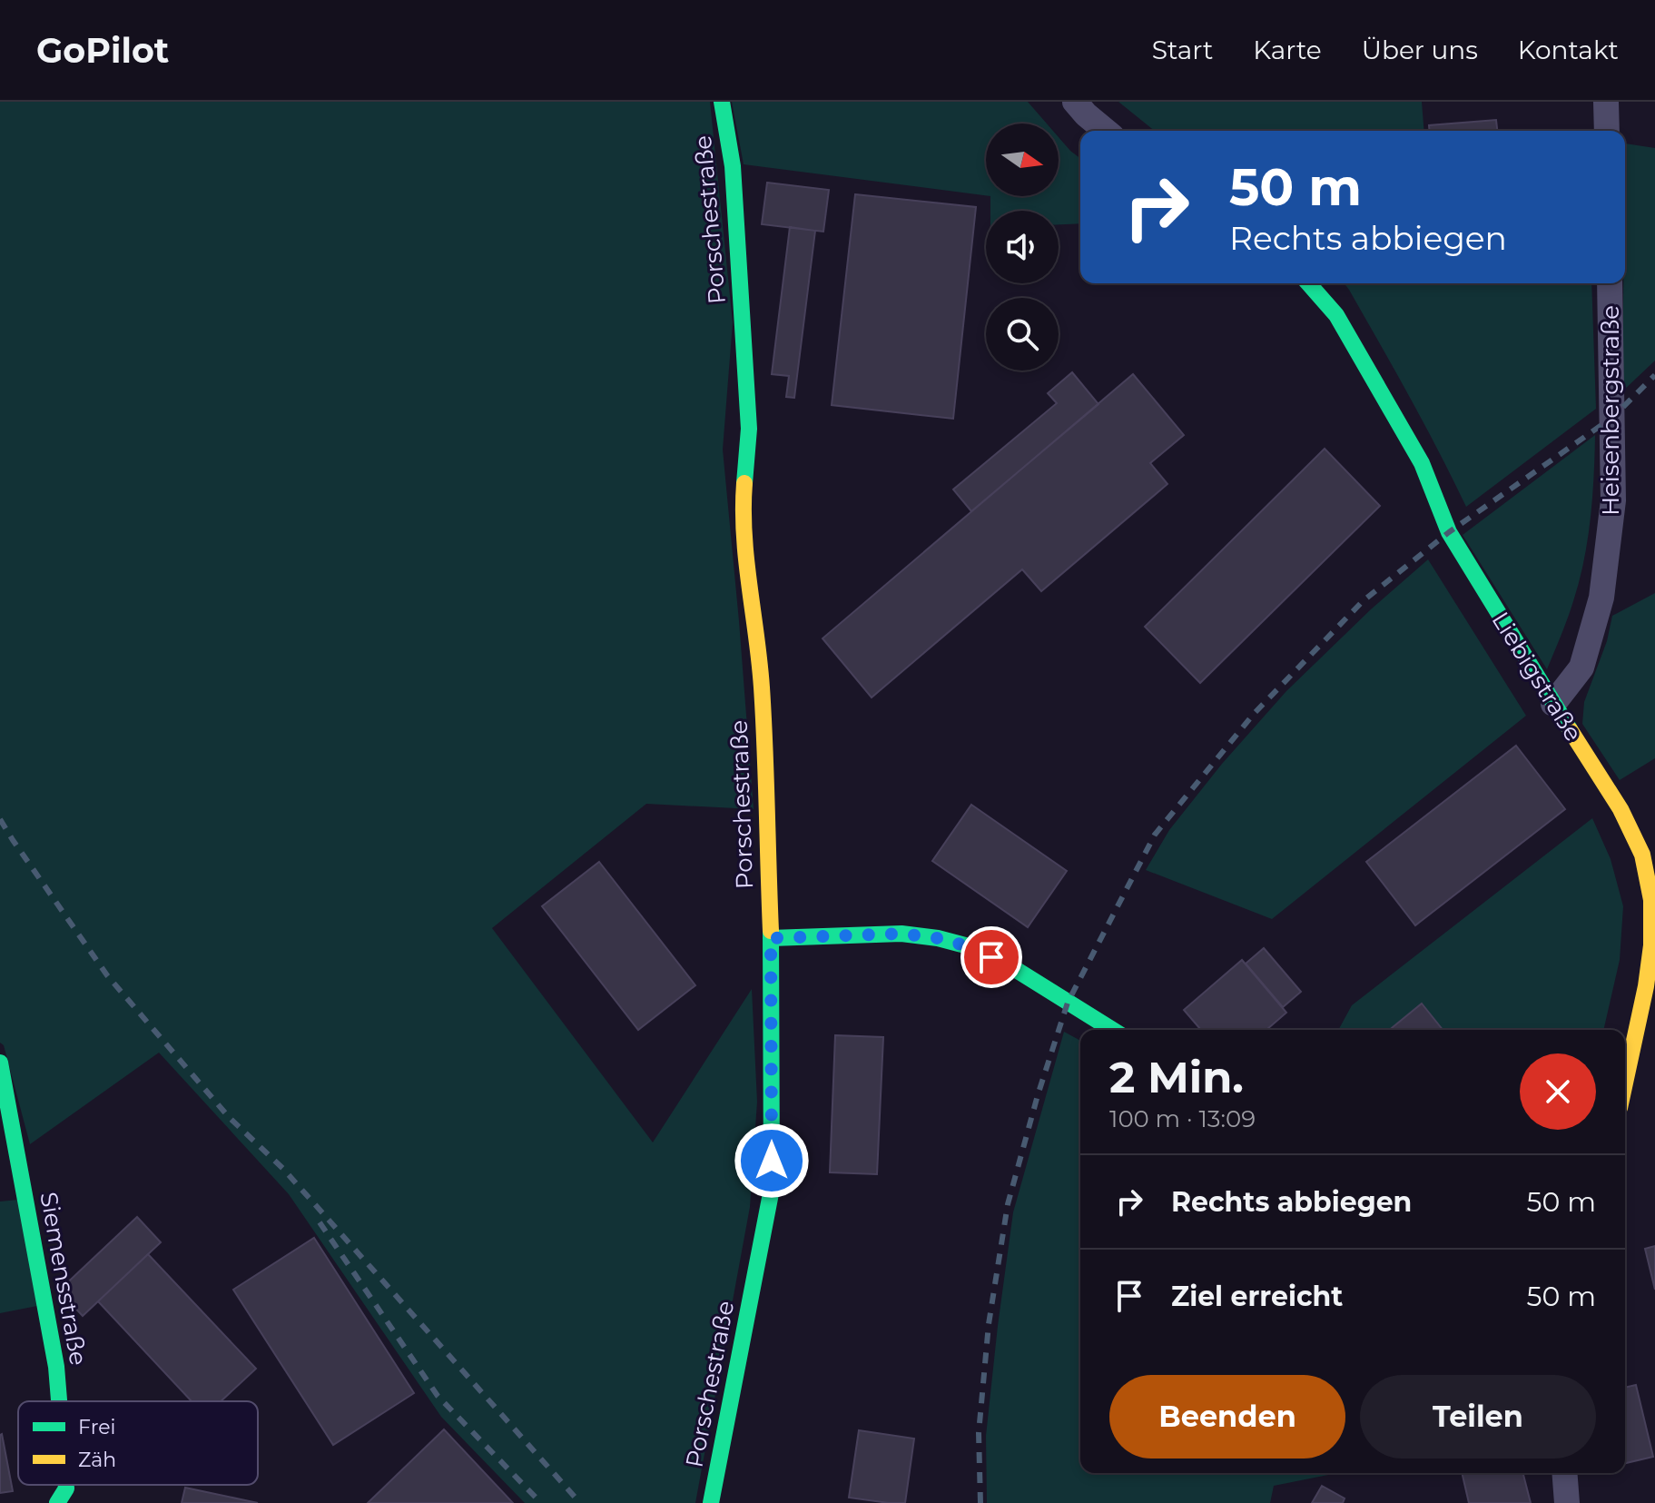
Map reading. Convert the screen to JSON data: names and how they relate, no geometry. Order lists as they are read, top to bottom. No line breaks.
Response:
{"streets":{"street":["Porschestraße","Heisenbergstraße","Liebigstraße","Siemensstraße"]},"crossings":[["Heisenbergstraße","Liebigstraße"]],"legend":["Frei","Zäh"],"north":"right","page":{"header":"GoPilot","nav":["Start","Karte","Über uns","Kontakt"],"turn":["50 m","Rechts abbiegen"],"heading":["2 Min.","100 m · 13:09"],"list":[{"name":"Rechts abbiegen","value":"50 m"},{"name":"Ziel erreicht","value":"50 m"}],"buttons":["Beenden","Teilen"]}}
